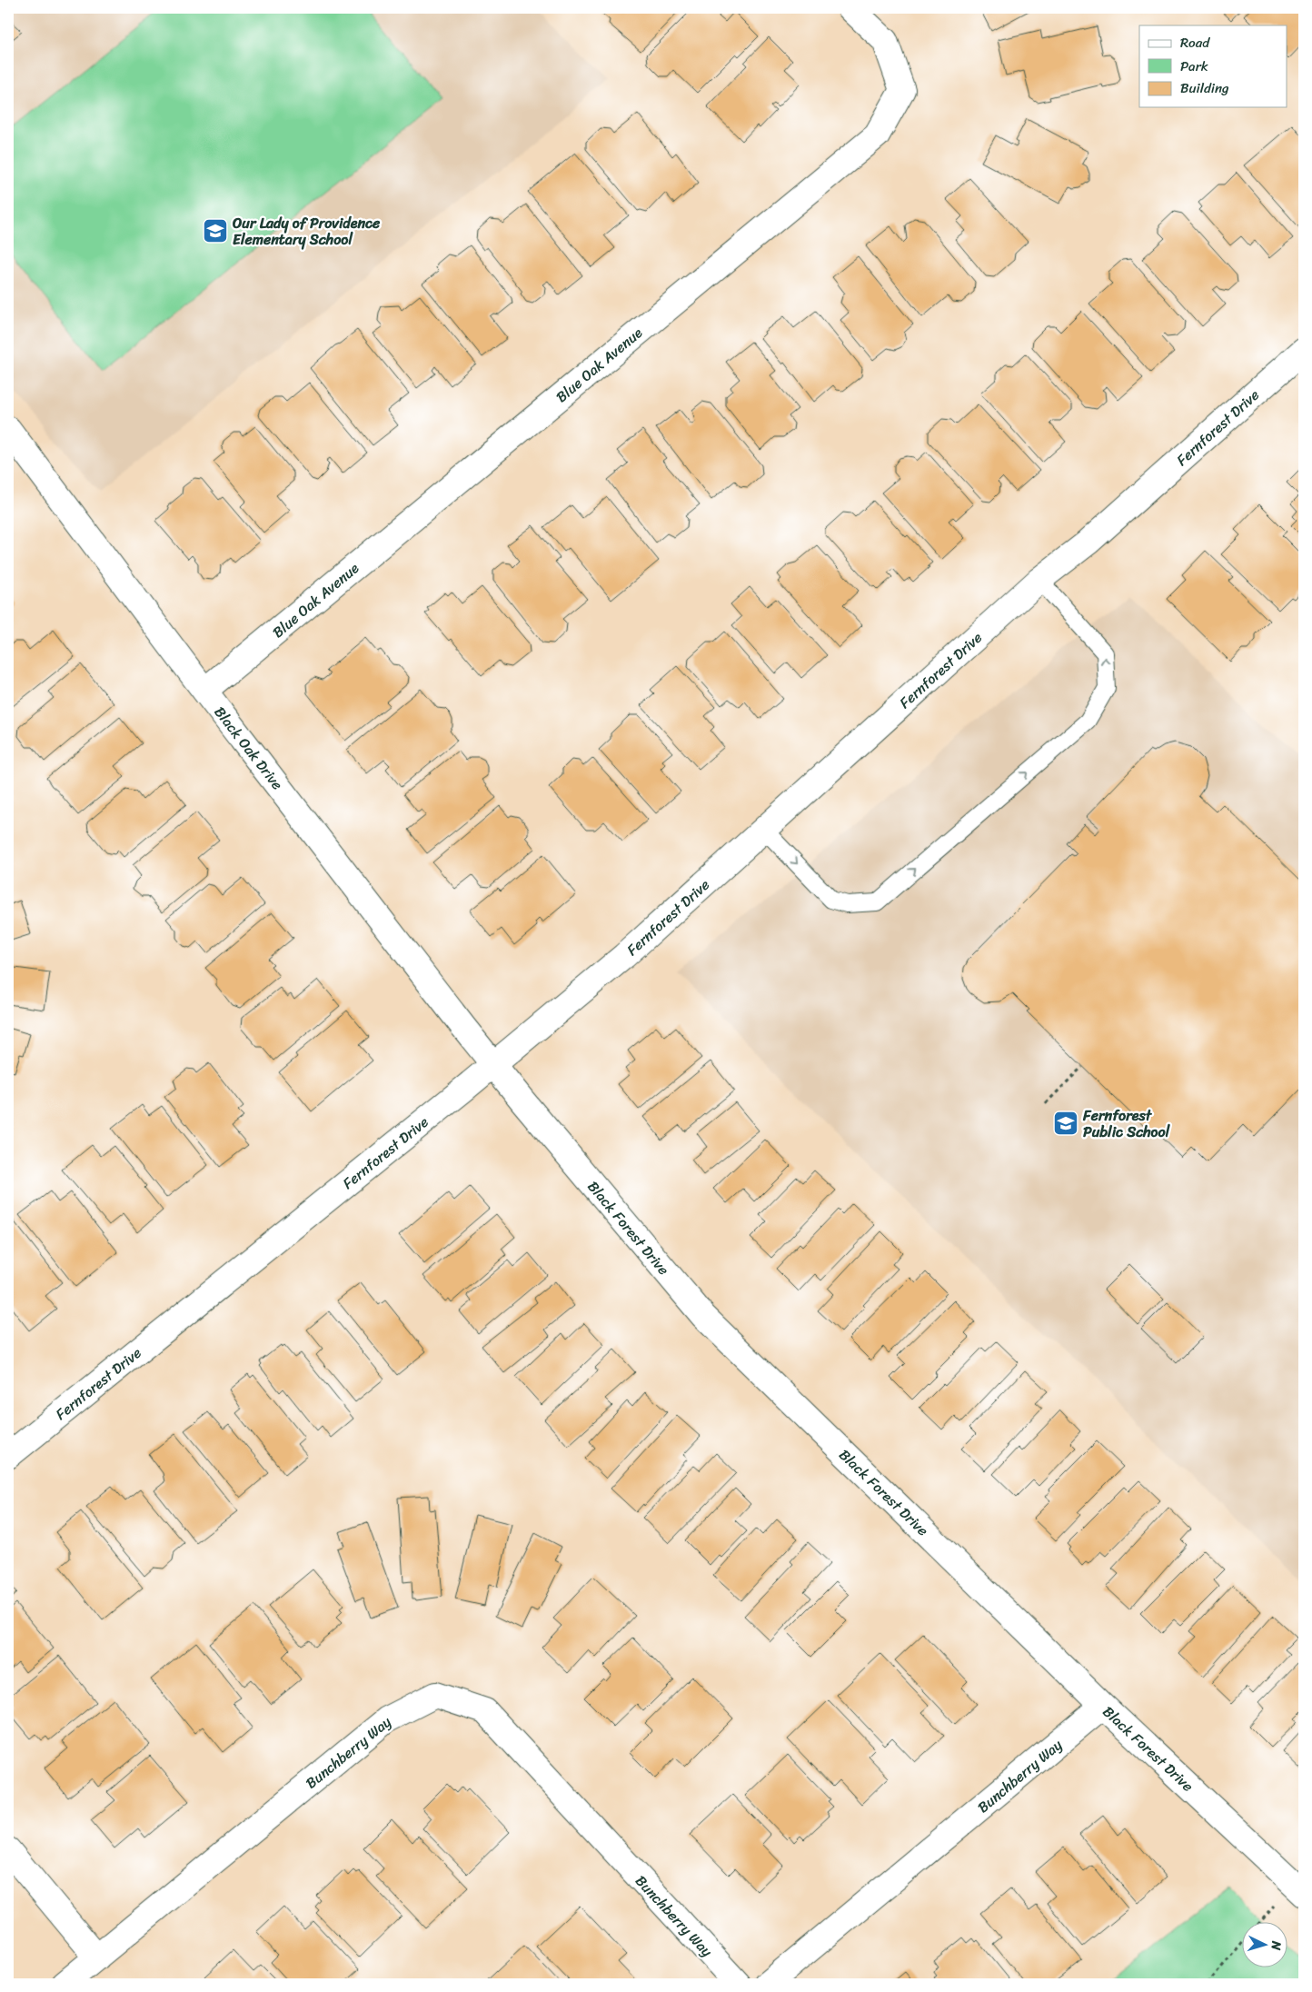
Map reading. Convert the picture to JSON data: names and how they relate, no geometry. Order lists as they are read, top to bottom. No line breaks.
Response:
{"streets":{"street":["Blue Oak Avenue","Fernforest Drive","Black Oak Drive","Black Forest Drive","Bunchberry Way"]},"crossings":[["Blue Oak Avenue","Black Oak Drive"],["Fernforest Drive","Black Oak Drive"],["Fernforest Drive","Black Forest Drive"],["Black Oak Drive","Black Forest Drive"],["Black Forest Drive","Bunchberry Way"]],"places":{"school or university":["Our Lady of Providence Elementary School","Fernforest Public School"]},"legend":["Road","Park","Building"],"north":"right"}
